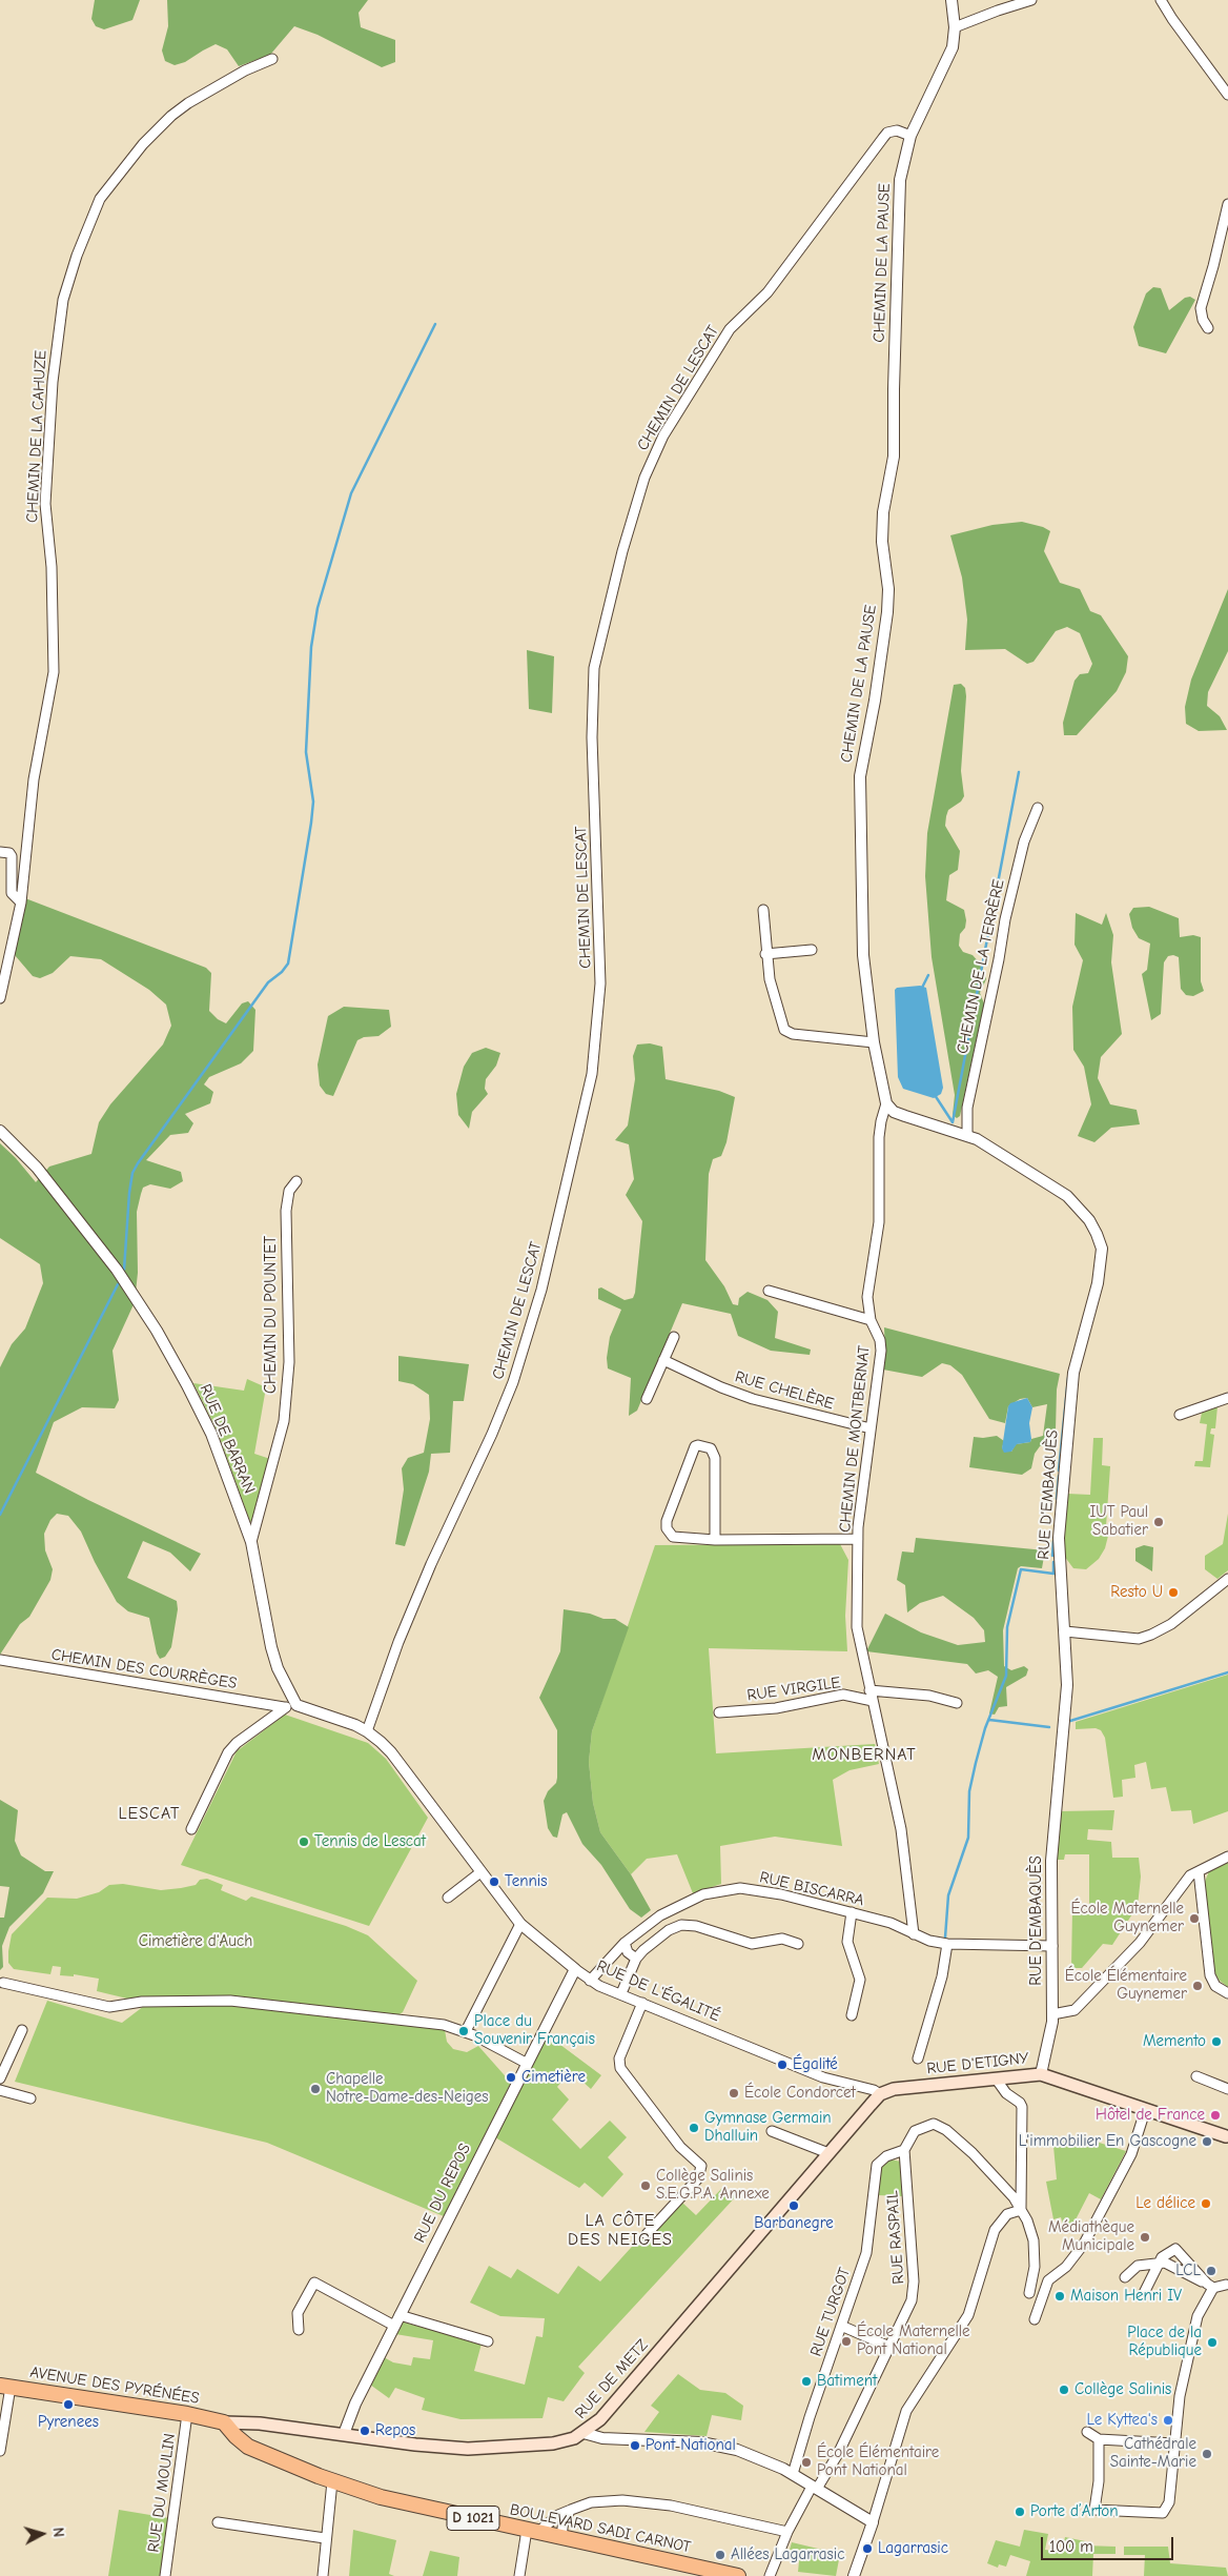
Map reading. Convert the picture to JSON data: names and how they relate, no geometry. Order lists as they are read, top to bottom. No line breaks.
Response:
{"streets":{"main road":["RUE D'ETIGNY","RUE DE METZ","AVENUE DES PYRÉNÉES","D 1021","BOULEVARD SADI CARNOT"],"street":["CHEMIN DE LA PAUSE","CHEMIN DE LESCAT","CHEMIN DE LA CAHUZE","CHEMIN DE LA TERRÈRE","CHEMIN DU POUNTET","RUE CHELÈRE","RUE DE BARRAN","CHEMIN DE MONTBERNAT","RUE D'EMBAQUÈS","CHEMIN DES COURRÈGES","RUE VIRGILE","RUE BISCARRA","RUE DE L'ÉGALITÉ","RUE DU REPOS","RUE RASPAIL","RUE TURGOT","RUE DU MOULIN"]},"crossings":[["CHEMIN DE LA PAUSE","CHEMIN DE LESCAT"],["CHEMIN DE LA PAUSE","CHEMIN DE MONTBERNAT"],["CHEMIN DE LA PAUSE","RUE D'EMBAQUÈS"],["CHEMIN DE LESCAT","RUE DE L'ÉGALITÉ"],["CHEMIN DE LA TERRÈRE","RUE D'EMBAQUÈS"],["CHEMIN DU POUNTET","RUE DE BARRAN"],["RUE CHELÈRE","CHEMIN DE MONTBERNAT"],["CHEMIN DE MONTBERNAT","RUE D'EMBAQUÈS"],["CHEMIN DE MONTBERNAT","RUE VIRGILE"],["CHEMIN DE MONTBERNAT","RUE BISCARRA"],["RUE D'EMBAQUÈS","RUE BISCARRA"],["RUE D'EMBAQUÈS","RUE D'ETIGNY"],["RUE BISCARRA","RUE DE L'ÉGALITÉ"],["RUE DE L'ÉGALITÉ","RUE D'ETIGNY"],["RUE DE L'ÉGALITÉ","RUE DU REPOS"],["RUE DE L'ÉGALITÉ","RUE DE METZ"],["RUE D'ETIGNY","RUE DE METZ"],["RUE DU REPOS","RUE DE METZ"],["RUE RASPAIL","RUE TURGOT"],["RUE DE METZ","AVENUE DES PYRÉNÉES"],["RUE DE METZ","BOULEVARD SADI CARNOT"],["AVENUE DES PYRÉNÉES","RUE DU MOULIN"],["AVENUE DES PYRÉNÉES","BOULEVARD SADI CARNOT"]],"districts":["MONBERNAT","LESCAT","LA CÔTE DES NEIGES"],"parks":["Cimetière d'Auch"],"places":["IUT Paul Sabatier","Resto U","Tennis de Lescat","Tennis","École Maternelle Guynemer","École Élémentaire Guynemer","Place du Souvenir Français","Memento","Égalité","Cimetière","Chapelle Notre-Dame-des-Neiges","École Condorcet","Hôtel de France","Gymnase Germain Dhalluin","L'immobilier En Gascogne","Collège Salinis S.E.G.P.A. Annexe","Le délice","Barbanegre","Médiathèque Municipale","LCL","Maison Henri IV","École Maternelle Pont National","Place de la République","Batiment","Collège Salinis","Pyrenees","Le Kyttea's","Repos","Pont National","Cathédrale Sainte-Marie","École Élémentaire Pont National","Porte d’Arton","Lagarrasic","Allées Lagarrasic"],"scale_bar":"100 m","north":"right"}
